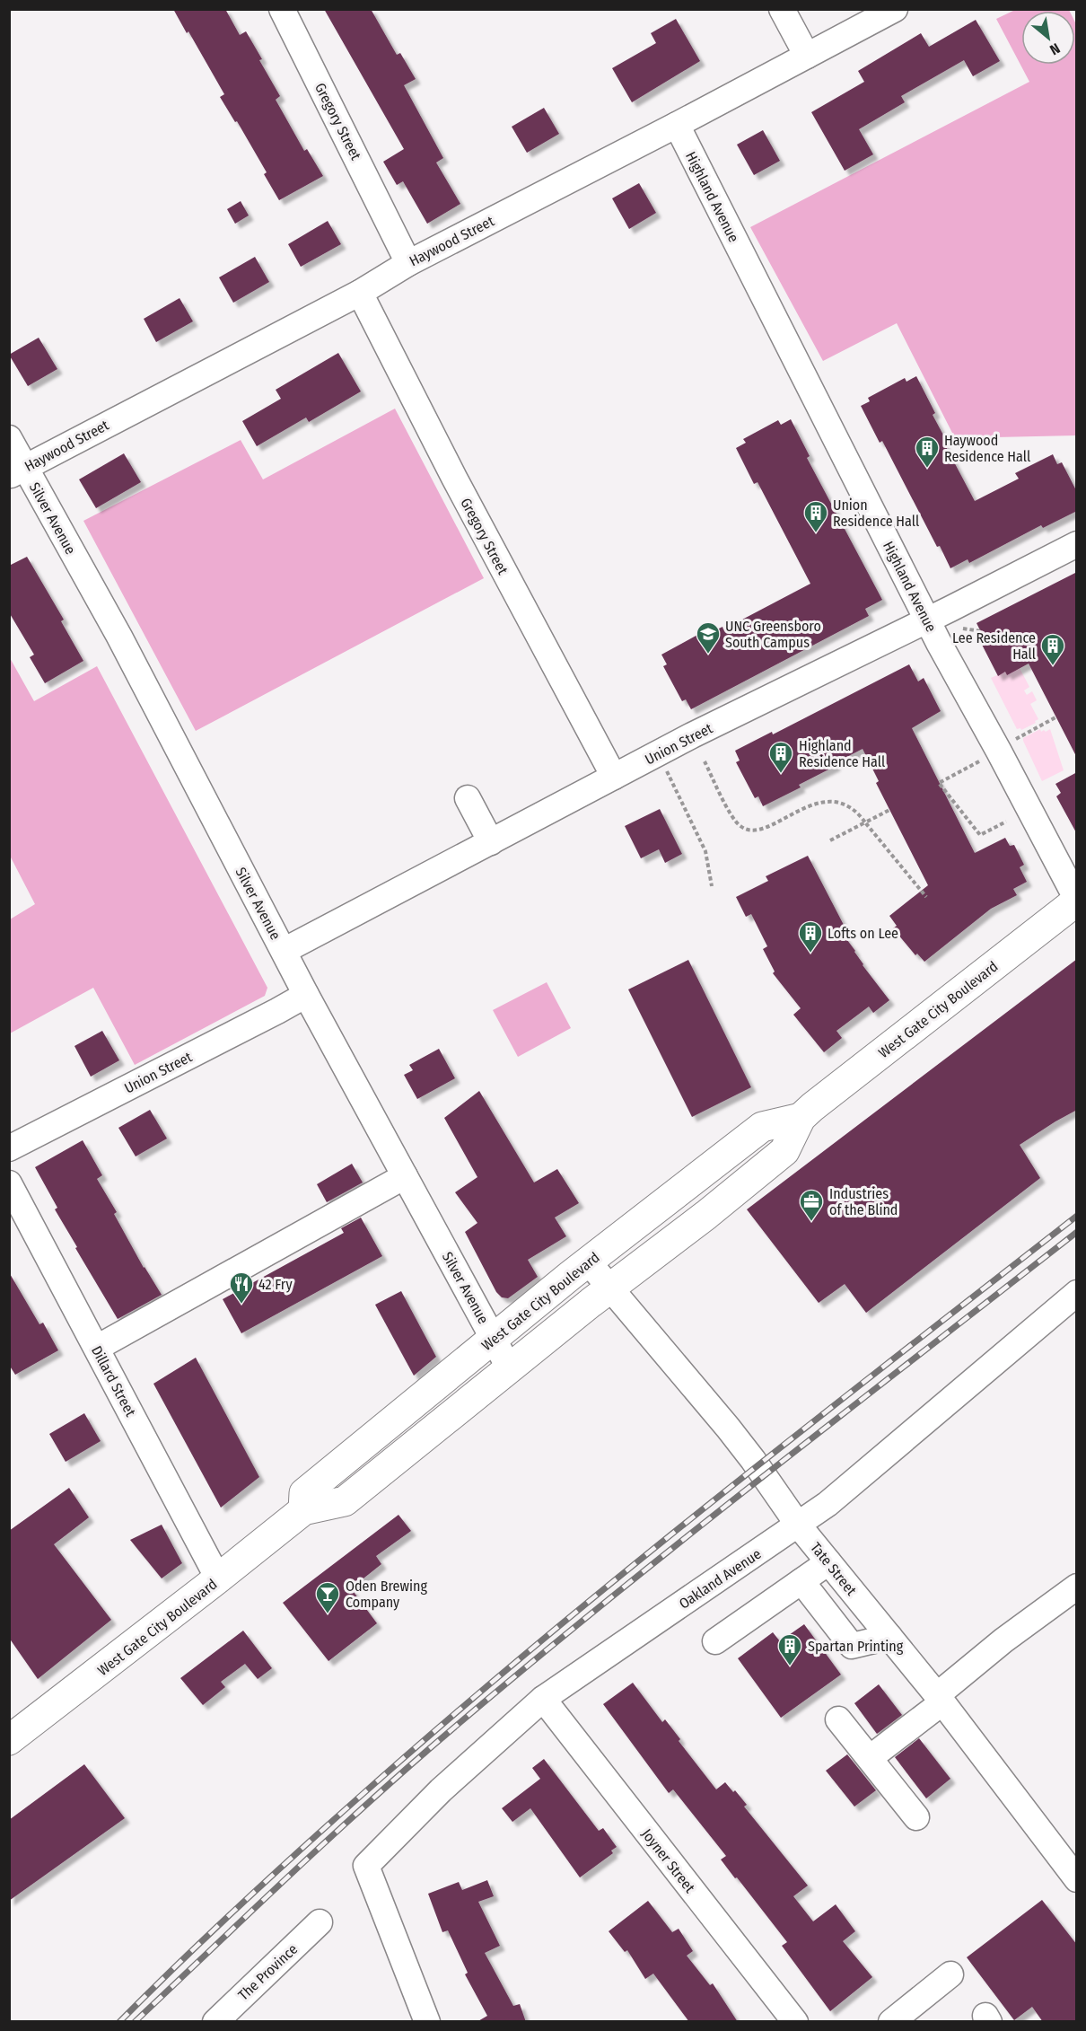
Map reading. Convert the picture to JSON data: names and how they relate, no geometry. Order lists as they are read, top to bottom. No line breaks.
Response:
{"streets":{"main road":["West Gate City Boulevard"],"street":["Gregory Street","Highland Avenue","Haywood Street","Silver Avenue","Union Street","Dillard Street","Tate Street","Oakland Avenue","Joyner Street","The Province"]},"crossings":[["Gregory Street","Haywood Street"],["Gregory Street","Union Street"],["Highland Avenue","Haywood Street"],["Highland Avenue","Union Street"],["Highland Avenue","West Gate City Boulevard"],["Haywood Street","Silver Avenue"],["Silver Avenue","Union Street"],["Silver Avenue","West Gate City Boulevard"],["West Gate City Boulevard","Dillard Street"],["West Gate City Boulevard","Tate Street"],["Tate Street","Oakland Avenue"],["Oakland Avenue","Joyner Street"]],"places":{"building":["Haywood Residence Hall","Union Residence Hall","Lee Residence Hall","Highland Residence Hall","Lofts on Lee","Spartan Printing"],"school or university":["UNC Greensboro South Campus"],"office":["Industries of the Blind"],"restaurant":["42 Fry"],"bar":["Oden Brewing Company"]},"north":"bottom right"}
